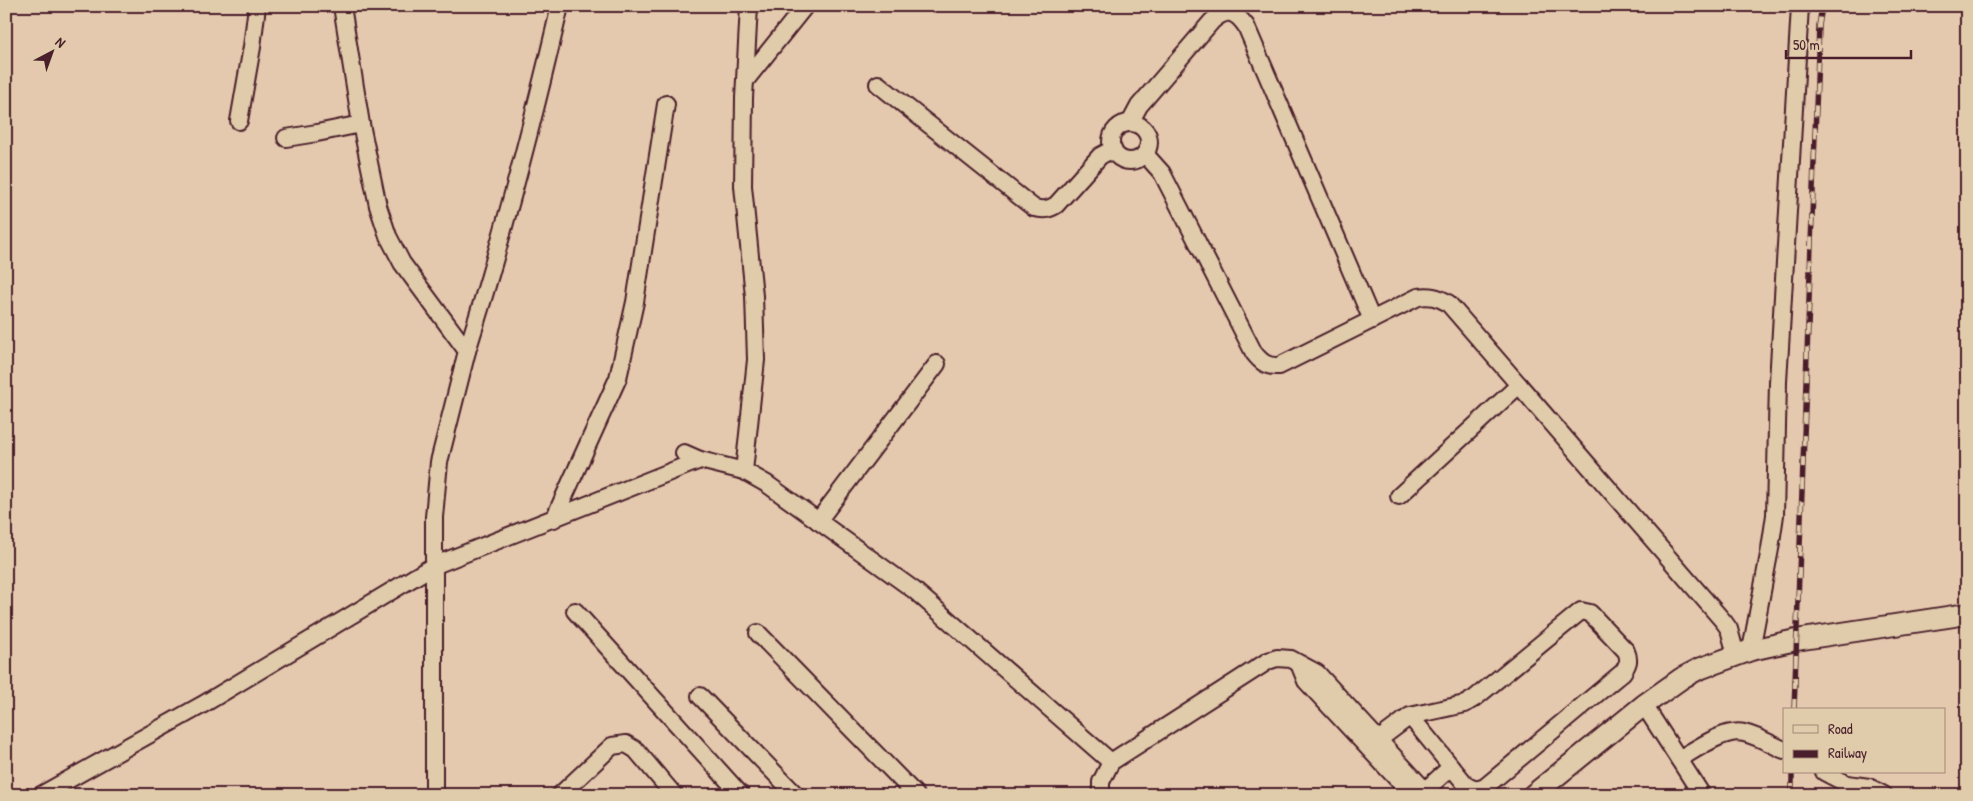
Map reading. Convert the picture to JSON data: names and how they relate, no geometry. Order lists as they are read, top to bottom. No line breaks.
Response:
{"legend":["Road","Railway"],"scale_bar":"50 m","north":"top right"}
